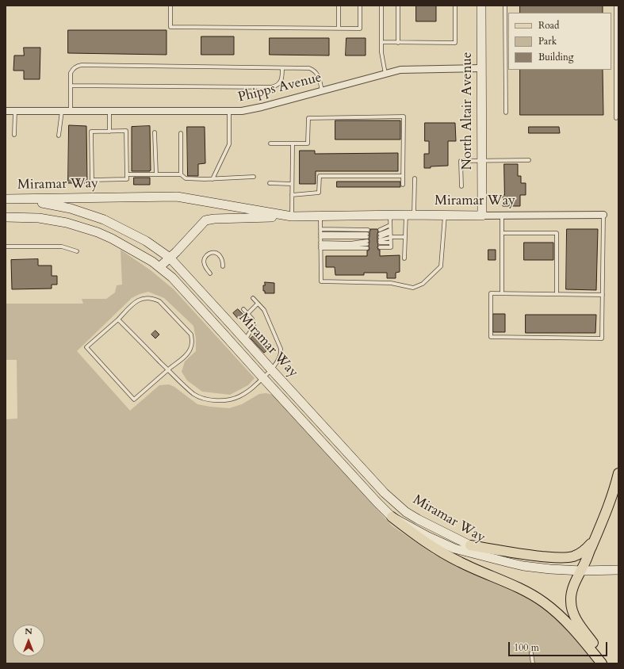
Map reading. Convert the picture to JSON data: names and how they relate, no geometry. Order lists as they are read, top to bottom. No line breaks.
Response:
{"streets":{"main road":["North Altair Avenue","Miramar Way"],"street":["Phipps Avenue"]},"crossings":[["Phipps Avenue","North Altair Avenue"],["North Altair Avenue","Miramar Way"]],"legend":["Road","Park","Building"],"scale_bar":"100 m","north":"top"}
